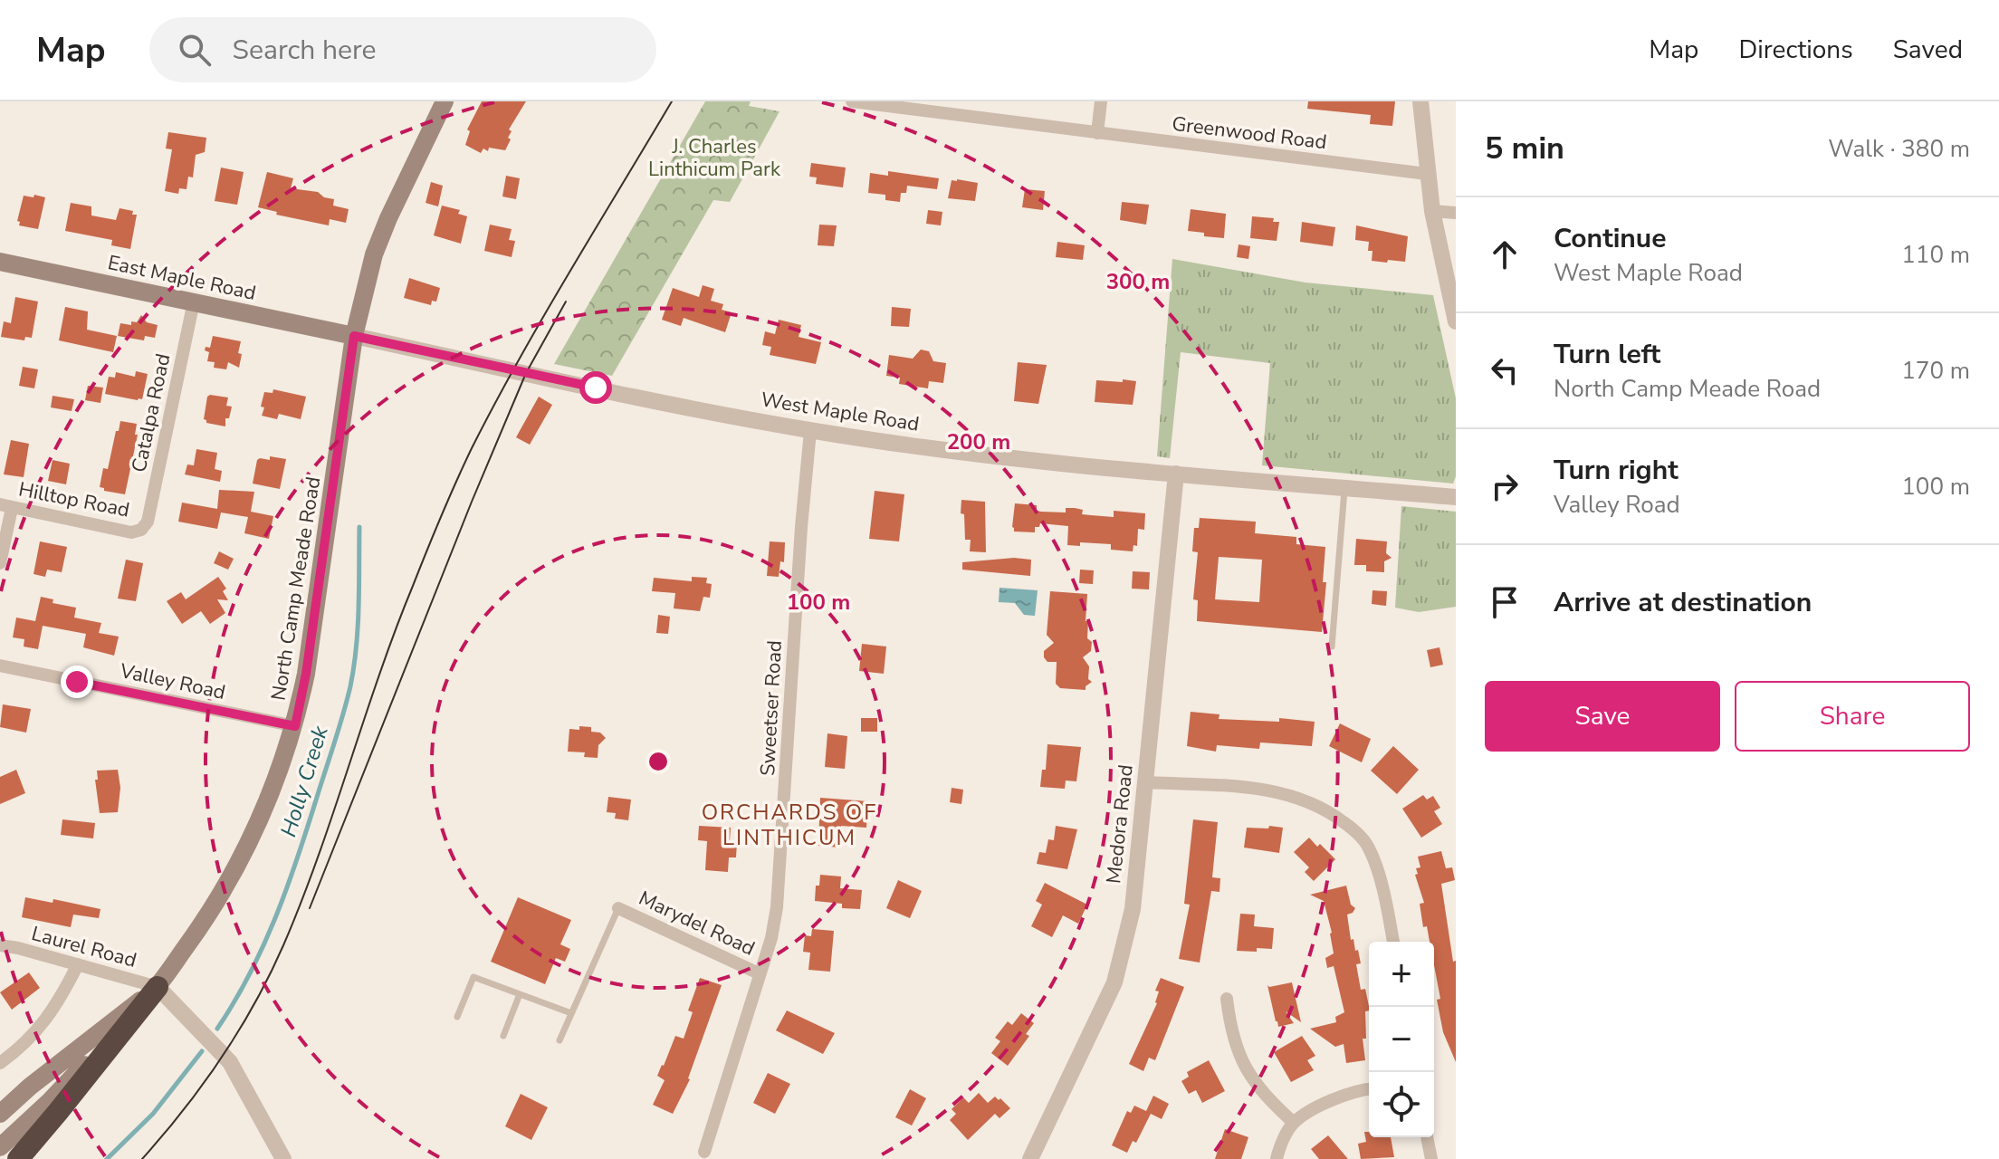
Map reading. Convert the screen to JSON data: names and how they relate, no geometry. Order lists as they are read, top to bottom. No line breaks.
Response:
{"streets":{"main road":["East Maple Road","North Camp Meade Road"],"street":["Greenwood Road","West Maple Road","Catalpa Road","Hilltop Road","Valley Road","Sweetser Road","Medora Road","Marydel Road","Laurel Road"]},"crossings":[["East Maple Road","West Maple Road"],["East Maple Road","Catalpa Road"],["East Maple Road","North Camp Meade Road"],["West Maple Road","North Camp Meade Road"],["West Maple Road","Sweetser Road"],["West Maple Road","Medora Road"],["Catalpa Road","Hilltop Road"],["North Camp Meade Road","Valley Road"],["North Camp Meade Road","Laurel Road"],["Sweetser Road","Marydel Road"]],"districts":["ORCHARDS OF LINTHICUM"],"water":["Holly Creek"],"parks":["J. Charles Linthicum Park"],"page":{"header":"Map","search":"Search here","nav":["Map","Directions","Saved"],"heading":["5 min","Walk · 380 m"],"list":[["Continue","West Maple Road","110 m"],["Turn left","North Camp Meade Road","170 m"],["Turn right","Valley Road","100 m"],"Arrive at destination"],"buttons":["Save","Share"],"map_buttons":["+","−"]},"rings":["300 m","200 m","100 m"]}
